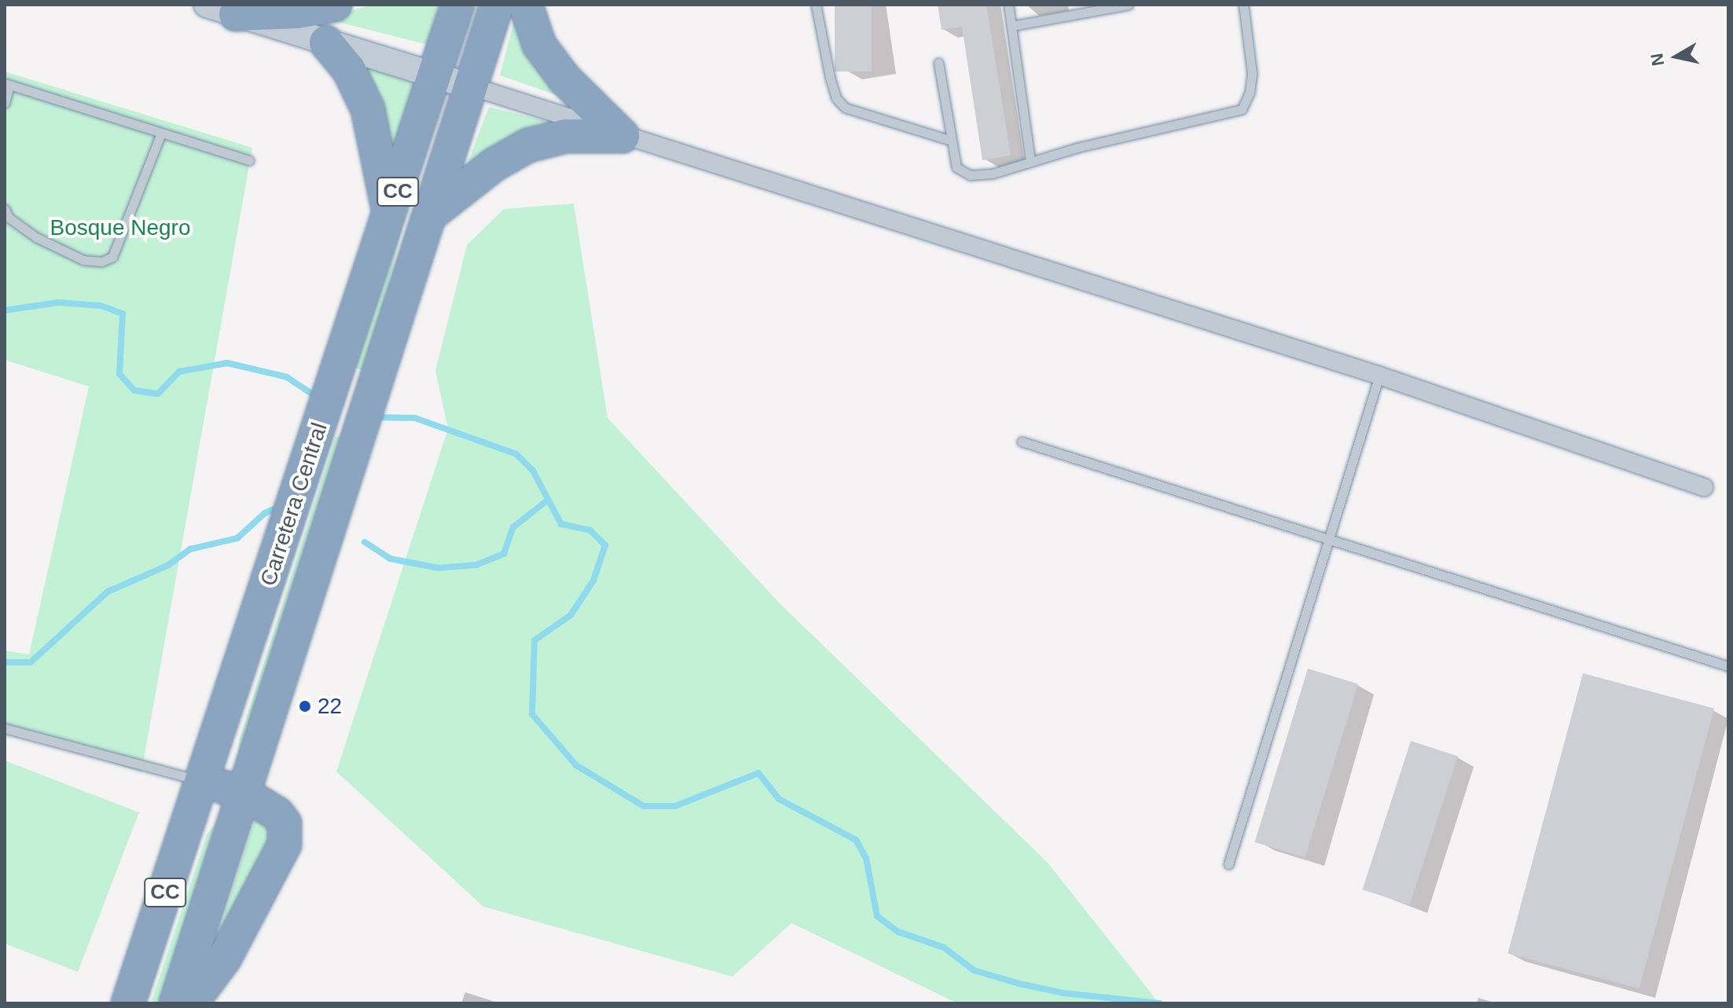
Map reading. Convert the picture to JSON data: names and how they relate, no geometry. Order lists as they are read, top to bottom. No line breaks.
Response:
{"streets":{"highway":["CC","Carretera Central"]},"parks":["Bosque Negro"],"places":["22"],"north":"left"}
